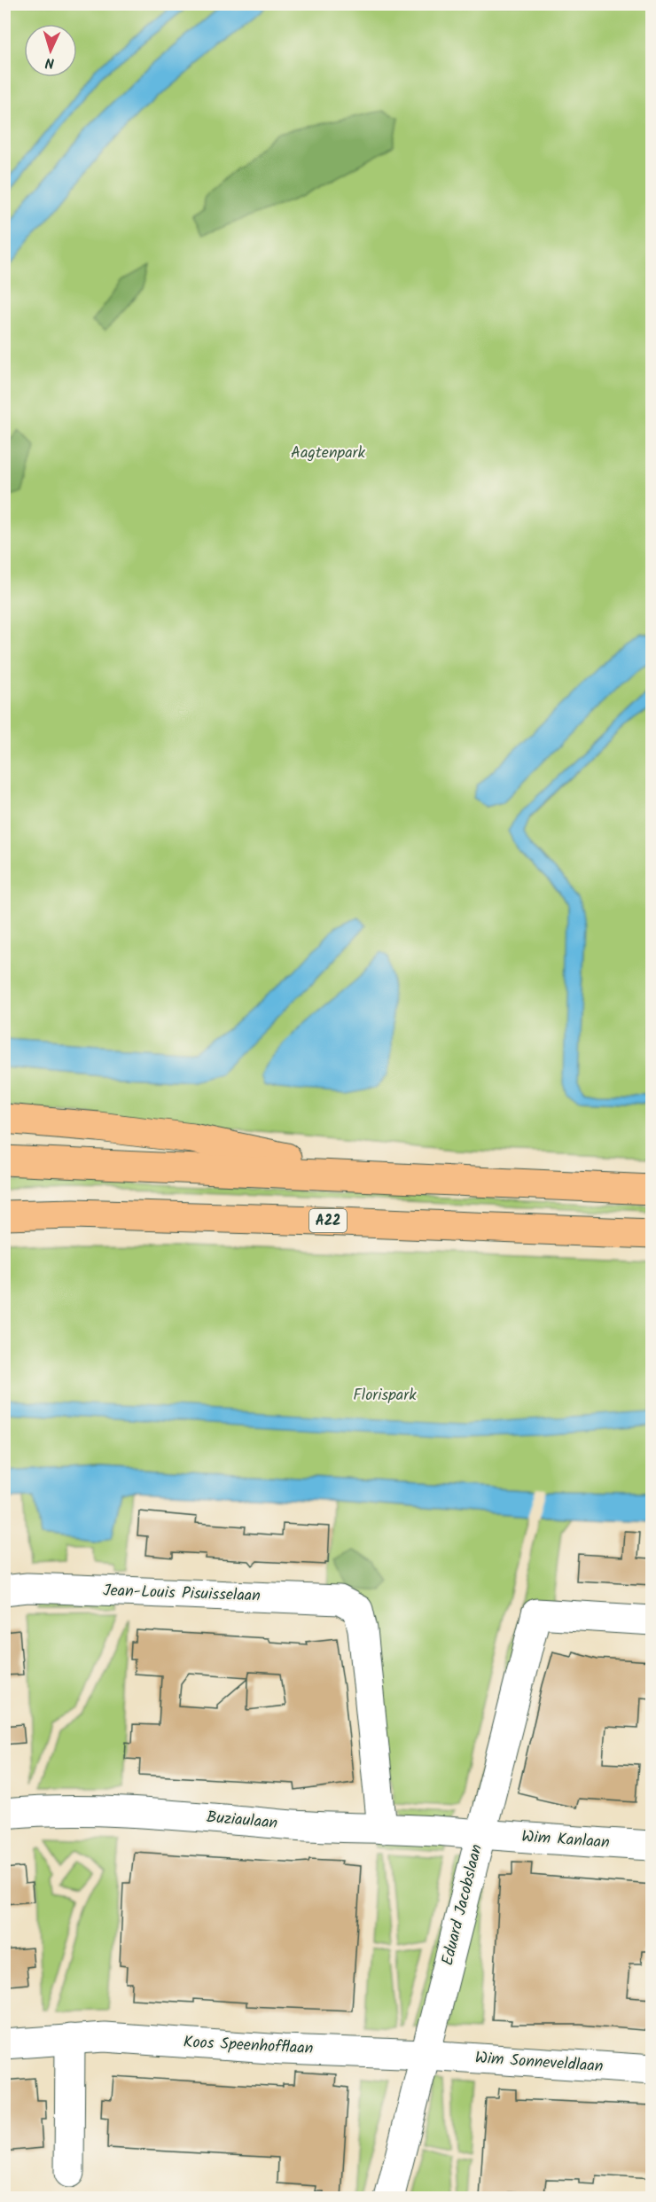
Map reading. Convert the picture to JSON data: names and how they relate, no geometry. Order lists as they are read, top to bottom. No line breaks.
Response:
{"streets":{"highway":["A22"],"street":["Jean-Louis Pisuisselaan","Buziaulaan","Wim Kanlaan","Eduard Jacobslaan","Koos Speenhofflaan","Wim Sonneveldlaan"]},"crossings":[["Jean-Louis Pisuisselaan","Buziaulaan"],["Buziaulaan","Wim Kanlaan"],["Buziaulaan","Eduard Jacobslaan"],["Wim Kanlaan","Eduard Jacobslaan"],["Eduard Jacobslaan","Koos Speenhofflaan"],["Eduard Jacobslaan","Wim Sonneveldlaan"],["Koos Speenhofflaan","Wim Sonneveldlaan"]],"parks":["Aagtenpark","Florispark"],"north":"bottom"}
